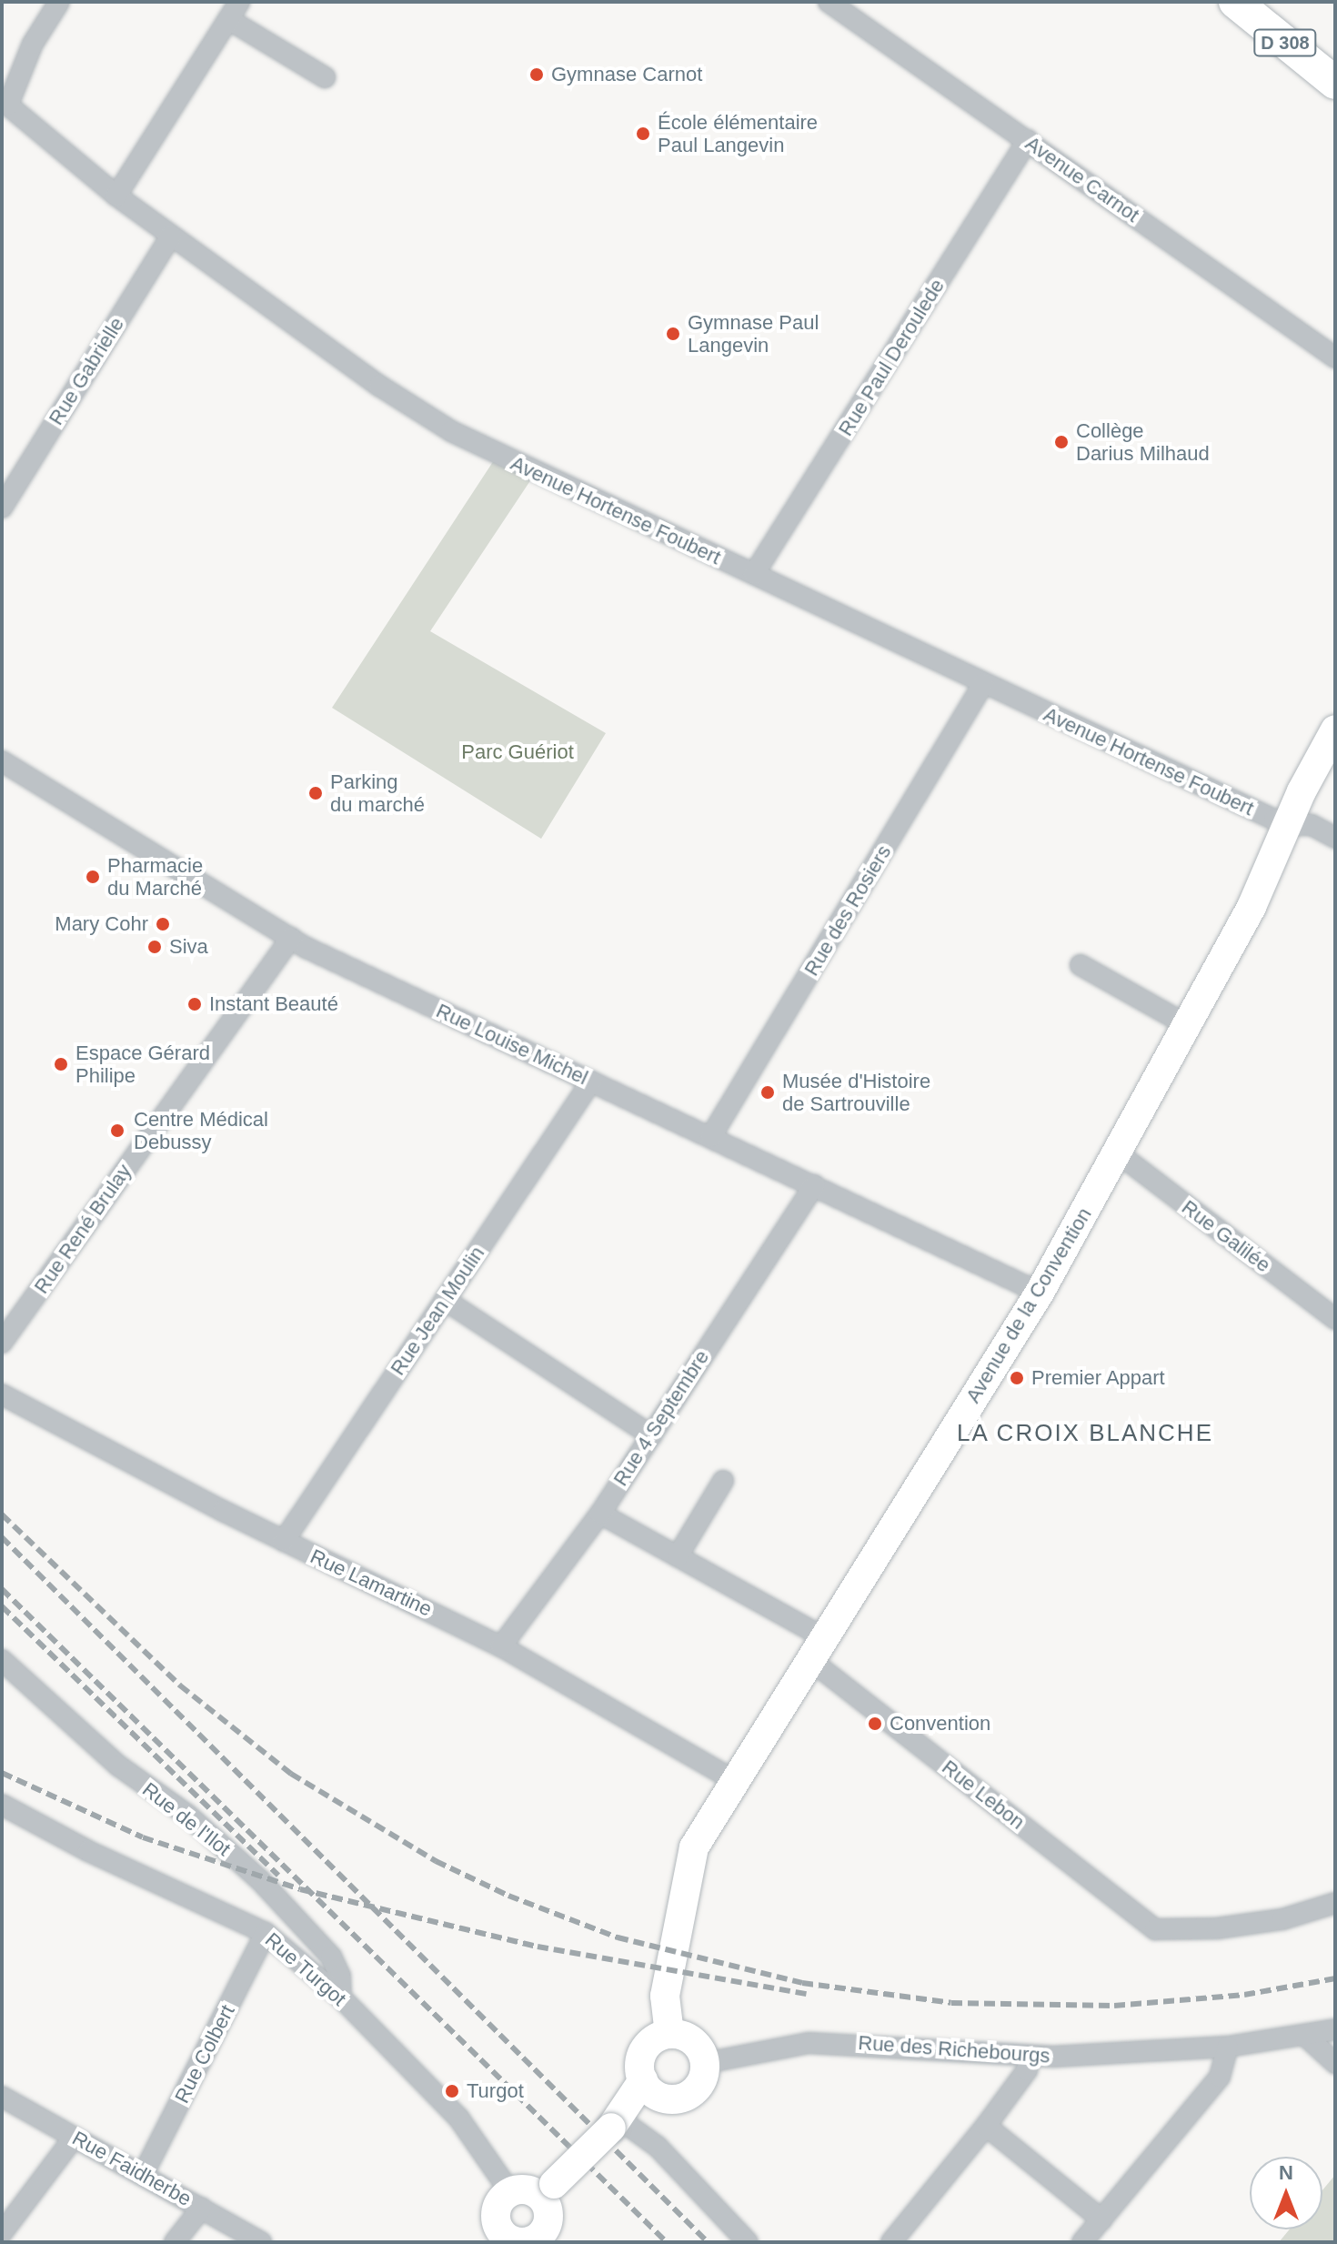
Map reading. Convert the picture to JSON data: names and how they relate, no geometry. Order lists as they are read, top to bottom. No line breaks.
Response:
{"streets":{"main road":["D 308"],"street":["Avenue Carnot","Rue Paul Deroulede","Rue Gabrielle","Avenue Hortense Foubert","Rue des Rosiers","Rue Louise Michel","Rue René Brulay","Rue Galilée","Avenue de la Convention","Rue Jean Moulin","Rue 4 Septembre","Rue Lamartine","Rue Lebon","Rue de l'Ilot","Rue Turgot","Rue des Richebourgs","Rue Colbert","Rue Faidherbe"]},"crossings":[["Avenue Carnot","Rue Paul Deroulede"],["Rue Paul Deroulede","Avenue Hortense Foubert"],["Rue Gabrielle","Avenue Hortense Foubert"],["Avenue Hortense Foubert","Rue des Rosiers"],["Avenue Hortense Foubert","Avenue de la Convention"],["Rue des Rosiers","Rue Louise Michel"],["Rue Louise Michel","Rue René Brulay"],["Rue Louise Michel","Avenue de la Convention"],["Rue Louise Michel","Rue Jean Moulin"],["Rue Louise Michel","Rue 4 Septembre"],["Rue Galilée","Avenue de la Convention"],["Avenue de la Convention","Rue Lamartine"],["Avenue de la Convention","Rue Lebon"],["Avenue de la Convention","Rue des Richebourgs"],["Rue Jean Moulin","Rue Lamartine"],["Rue 4 Septembre","Rue Lamartine"],["Rue 4 Septembre","Rue Lebon"],["Rue de l'Ilot","Rue Turgot"],["Rue Turgot","Rue Colbert"],["Rue Colbert","Rue Faidherbe"]],"districts":["LA CROIX BLANCHE"],"parks":["Parc Guériot"],"places":["Gymnase Carnot","École élémentaire Paul Langevin","Gymnase Paul Langevin","Collège Darius Milhaud","Parking du marché","Pharmacie du Marché","Mary Cohr","Siva","Instant Beauté","Espace Gérard Philipe","Musée d'Histoire de Sartrouville","Centre Médical Debussy","Premier Appart","Convention","Turgot"],"north":"top"}
